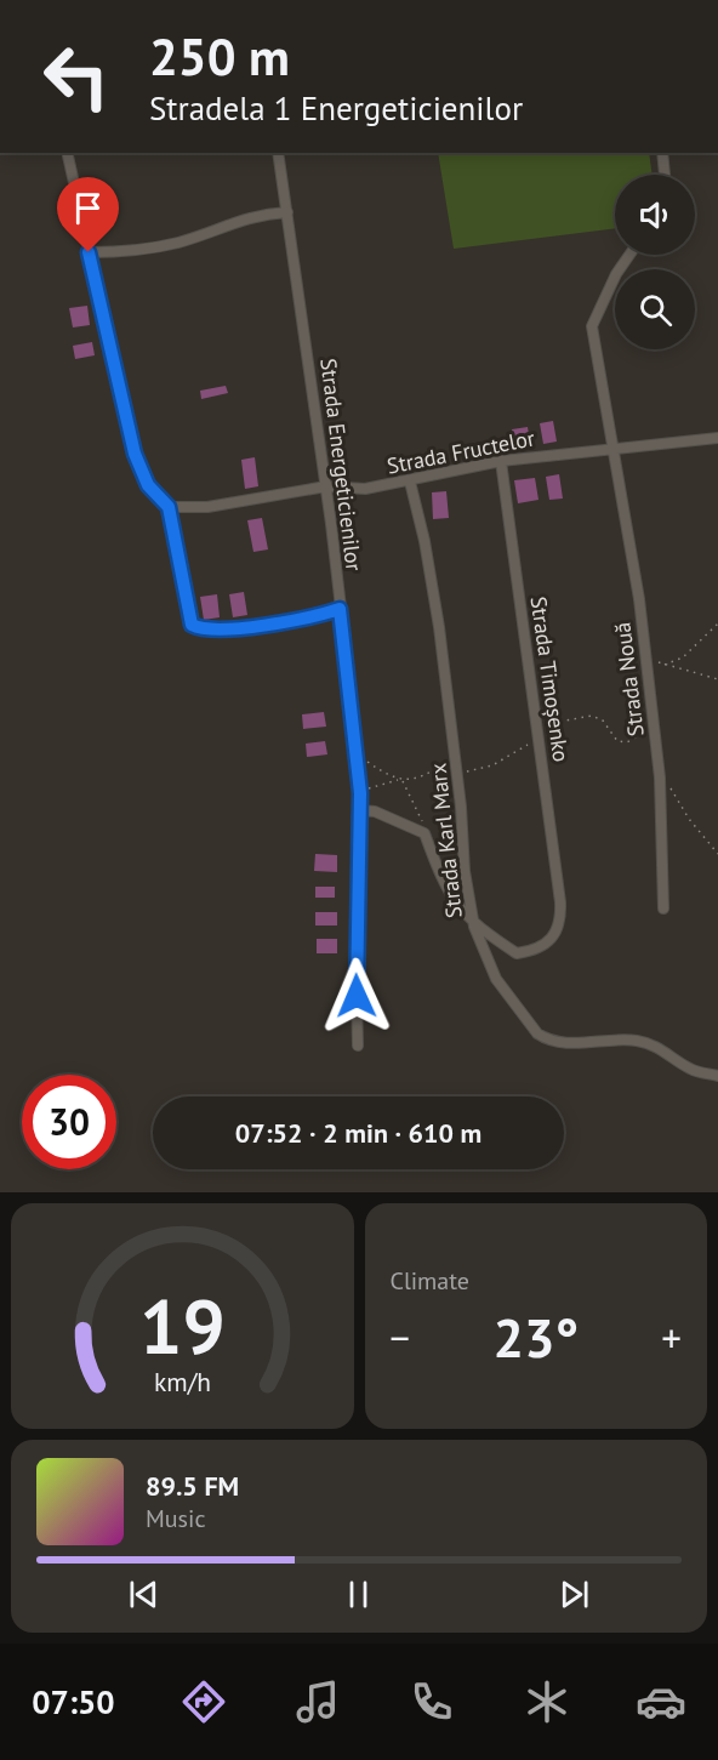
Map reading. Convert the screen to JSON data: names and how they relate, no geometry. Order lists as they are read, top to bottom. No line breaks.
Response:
{"streets":{"street":["Strada Fructelor","Strada Energeticienilor","Strada Timoșenko","Strada Nouă","Strada Karl Marx"]},"crossings":[["Strada Fructelor","Strada Energeticienilor"],["Strada Fructelor","Strada Timoșenko"],["Strada Fructelor","Strada Nouă"],["Strada Fructelor","Strada Karl Marx"],["Strada Timoșenko","Strada Karl Marx"]],"page":{"turn":["250 m","Stradela 1 Energeticienilor"],"limit":"30","trip":"07:52 · 2 min · 610 m","tile":"Climate","heat":["−","23°","+"],"song":["89.5 FM","Music"],"tabs":"07:50","gauge":["19","km/h"]}}
